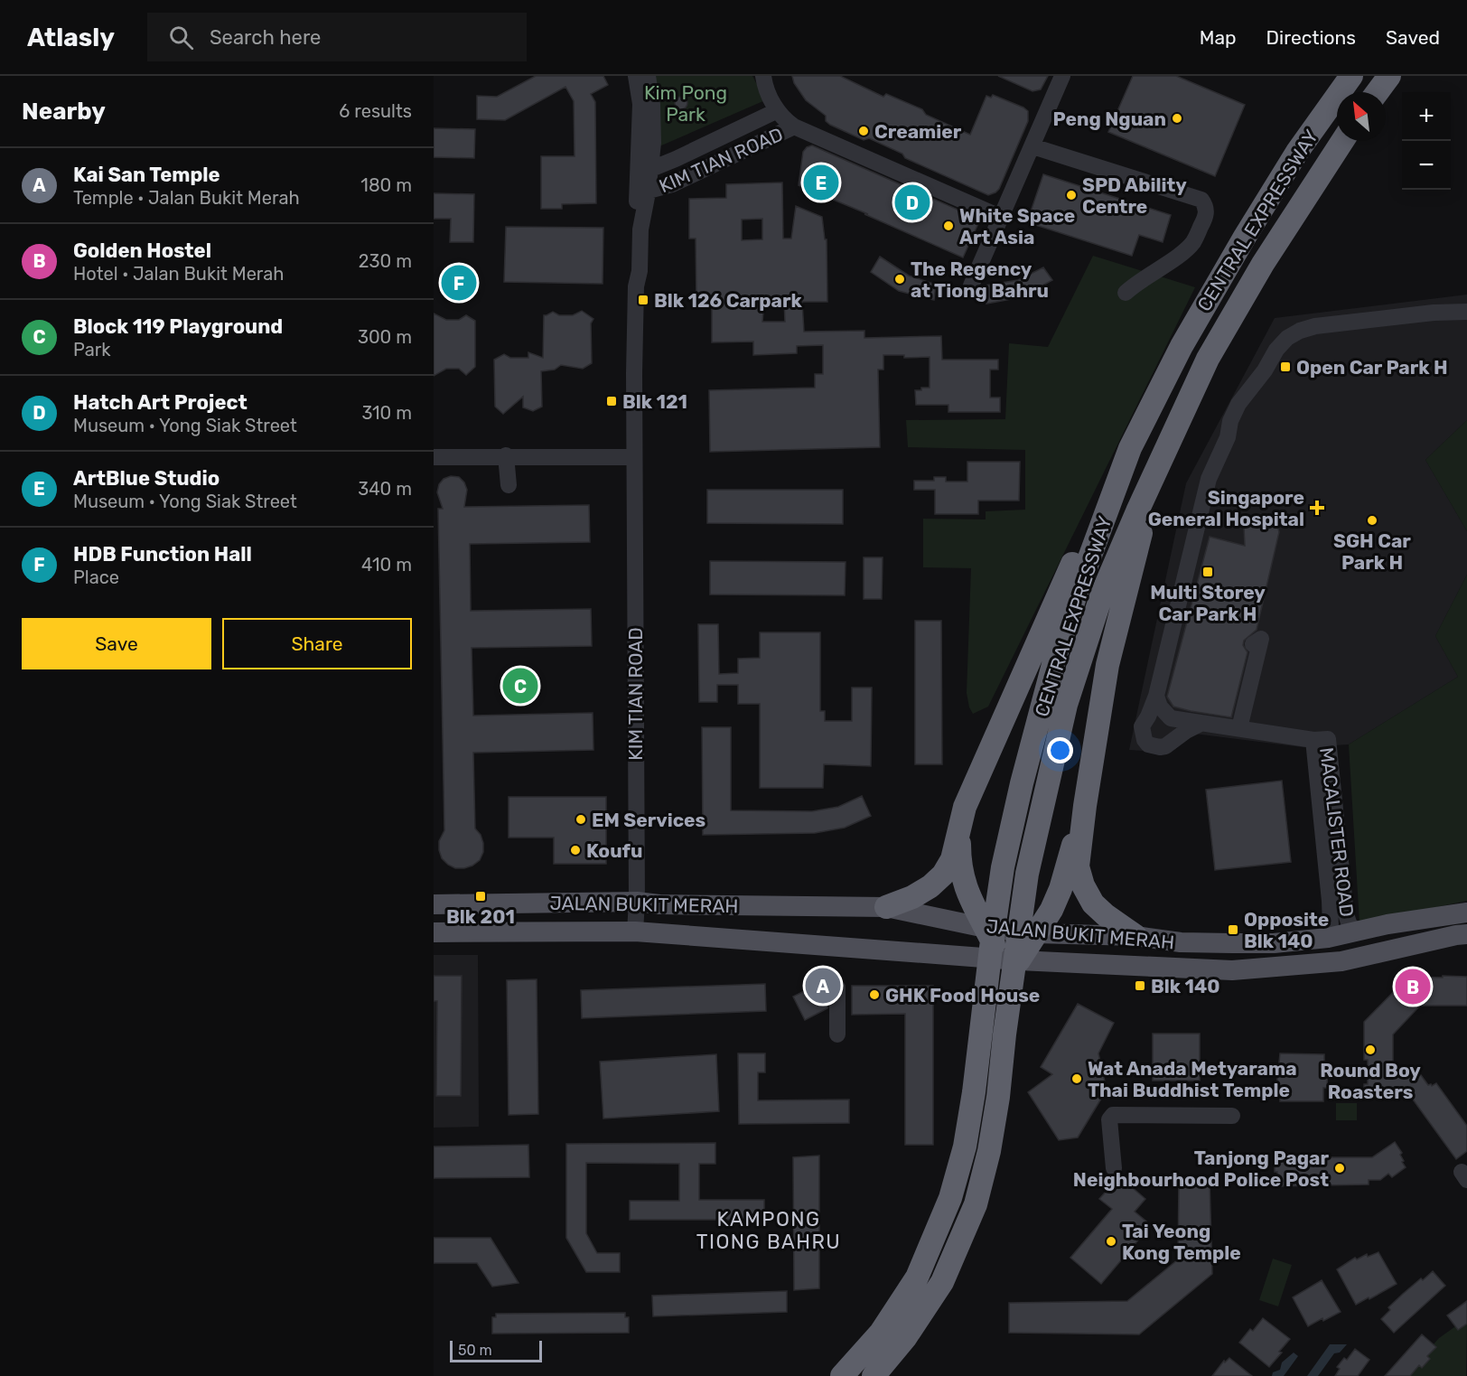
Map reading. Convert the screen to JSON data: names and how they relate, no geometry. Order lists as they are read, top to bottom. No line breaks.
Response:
{"streets":{"highway":["CENTRAL EXPRESSWAY"],"main road":["JALAN BUKIT MERAH"],"street":["KIM TIAN ROAD","MACALISTER ROAD"]},"crossings":[["KIM TIAN ROAD","JALAN BUKIT MERAH"],["MACALISTER ROAD","JALAN BUKIT MERAH"]],"districts":["KAMPONG TIONG BAHRU"],"parks":["Kim Pong Park"],"places":{"other":["Peng Nguan","Creamier","SPD Ability Centre","White Space Art Asia","The Regency at Tiong Bahru","SGH Car Park H","EM Services","Koufu","GHK Food House","Round Boy Roasters","Wat Anada Metyarama Thai Buddhist Temple","Tanjong Pagar Neighbourhood Police Post","Tai Yeong Kong Temple"],"transit":["Blk 126 Carpark","Open Car Park H","Blk 121","Multi Storey Car Park H","Blk 201","Opposite Blk 140","Blk 140"],"health":["Singapore General Hospital"]},"scale_bar":"50 m","north":"top left","page":{"header":"Atlasly","search":"Search here","nav":["Map","Directions","Saved"],"heading":["Nearby","6 results"],"map_buttons":["+","−"],"list":[{"mark":"A","name":"Kai San Temple","note":"Temple · Jalan Bukit Merah","value":"180 m"},{"mark":"B","name":"Golden Hostel","note":"Hotel · Jalan Bukit Merah","value":"230 m"},{"mark":"C","name":"Block 119 Playground","note":"Park","value":"300 m"},{"mark":"D","name":"Hatch Art Project","note":"Museum · Yong Siak Street","value":"310 m"},{"mark":"E","name":"ArtBlue Studio","note":"Museum · Yong Siak Street","value":"340 m"},{"mark":"F","name":"HDB Function Hall","note":"Place","value":"410 m"}],"pins":["E","D","F","C","A","B"],"buttons":["Save","Share"],"scale":"50 m"}}
